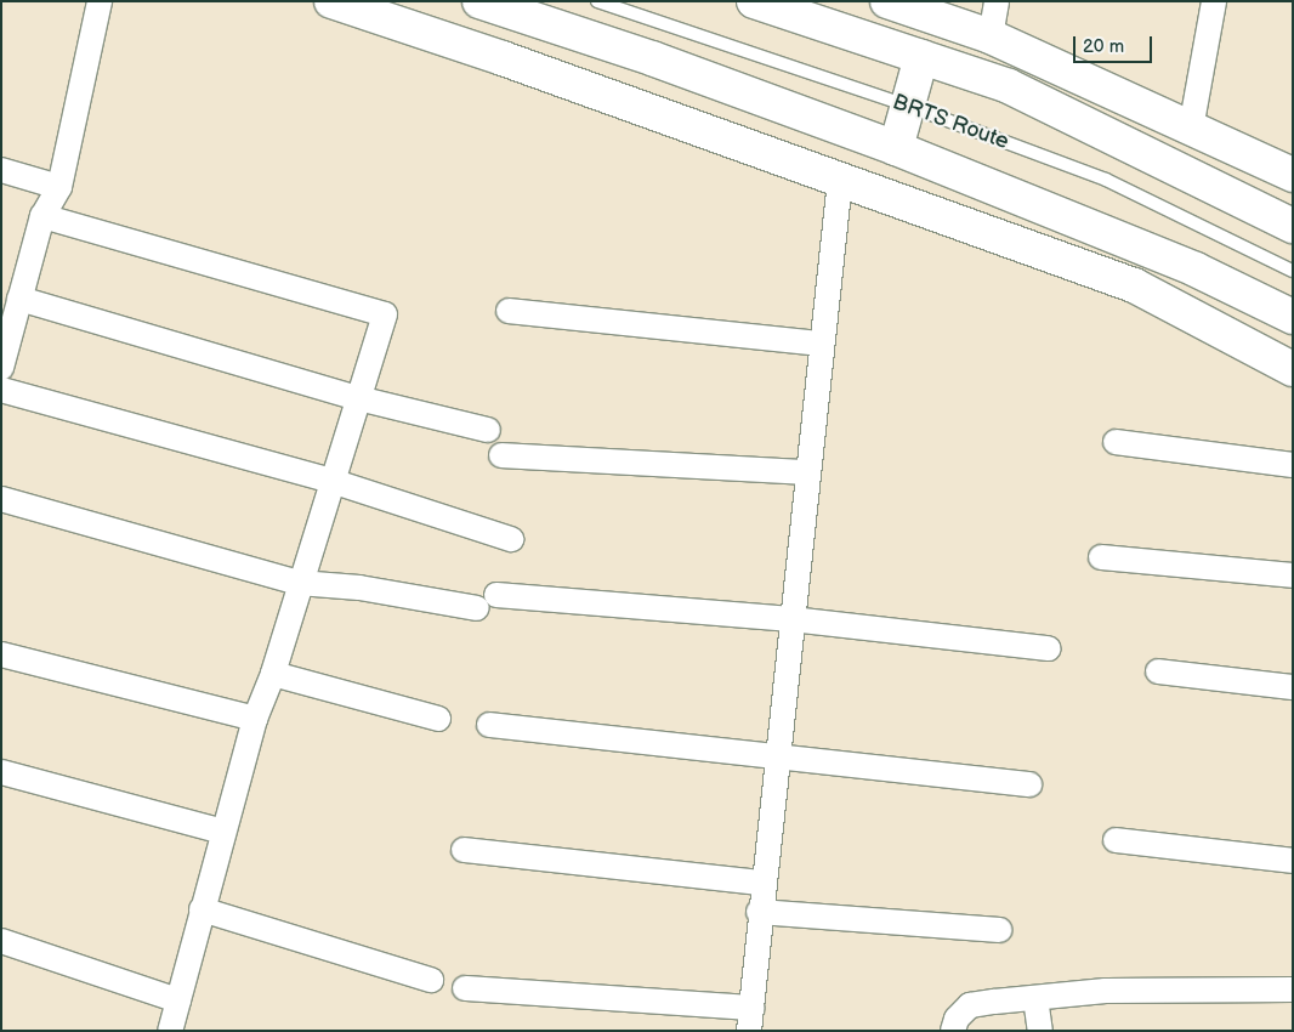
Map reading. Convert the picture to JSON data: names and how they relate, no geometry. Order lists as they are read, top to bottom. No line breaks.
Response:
{"streets":{"lane":["BRTS Route"]},"scale_bar":"20 m"}
